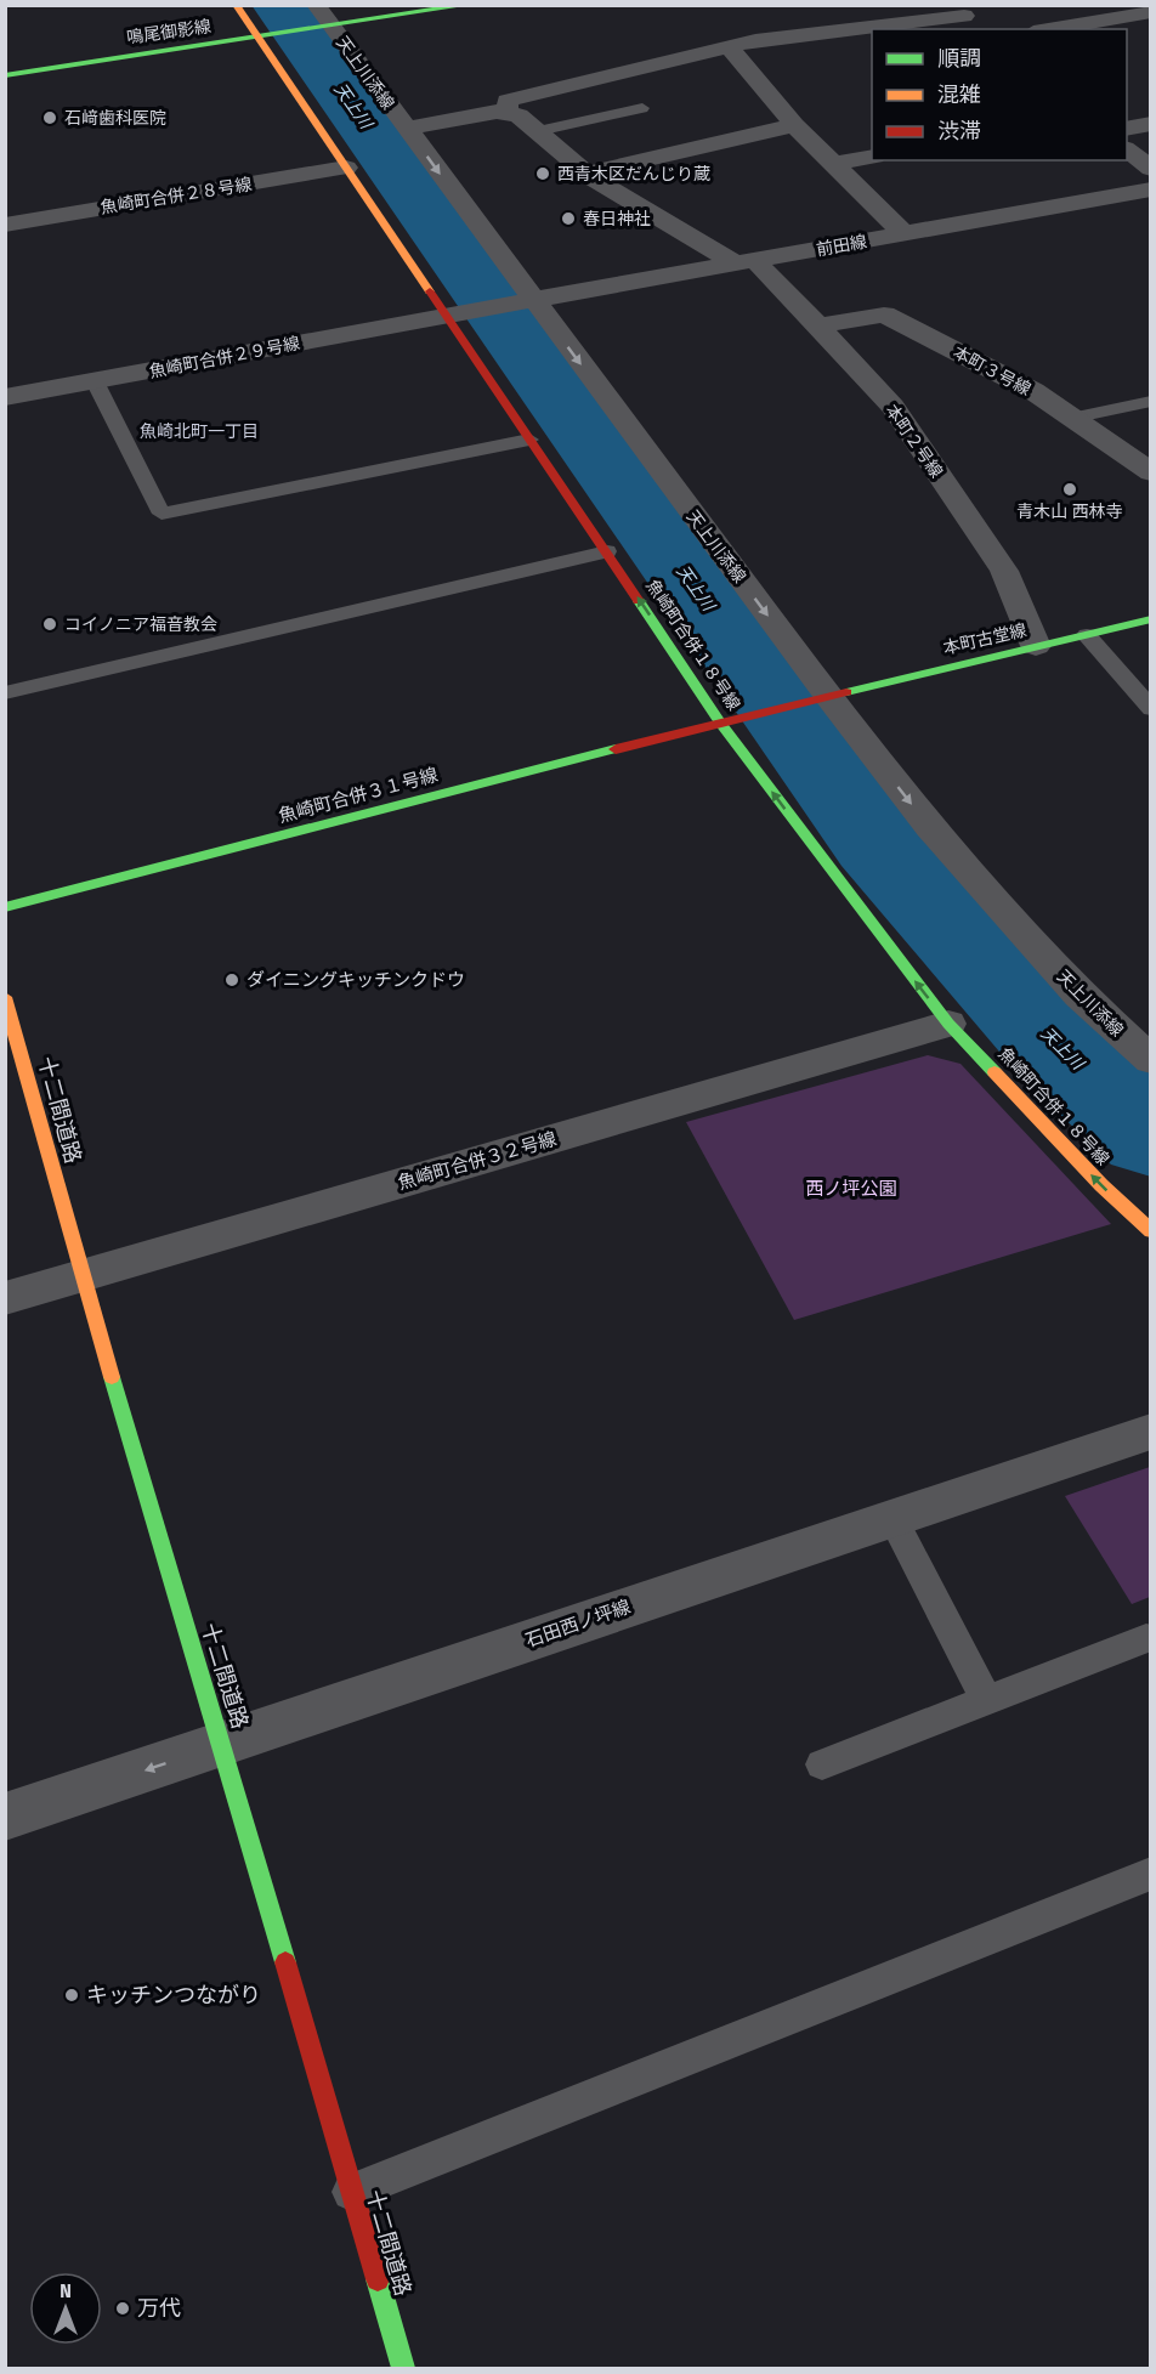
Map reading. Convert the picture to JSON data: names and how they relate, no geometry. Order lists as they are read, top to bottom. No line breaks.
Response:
{"streets":{"street":["鳴尾御影線","天上川添線","魚崎町合併２８号線","前田線","魚崎町合併２９号線","本町３号線","本町２号線","本町古堂線","魚崎町合併１８号線","魚崎町合併３１号線","十二間道路","魚崎町合併３２号線","石田西ノ坪線"]},"crossings":[["鳴尾御影線","天上川添線"],["鳴尾御影線","魚崎町合併１８号線"],["天上川添線","前田線"],["天上川添線","魚崎町合併２９号線"],["天上川添線","本町古堂線"],["魚崎町合併２８号線","魚崎町合併１８号線"],["前田線","魚崎町合併２９号線"],["前田線","本町２号線"],["魚崎町合併２９号線","魚崎町合併１８号線"],["本町３号線","本町２号線"],["本町２号線","本町古堂線"],["本町古堂線","魚崎町合併１８号線"],["本町古堂線","魚崎町合併３１号線"],["魚崎町合併１８号線","魚崎町合併３１号線"],["魚崎町合併１８号線","魚崎町合併３２号線"],["十二間道路","魚崎町合併３２号線"],["十二間道路","石田西ノ坪線"]],"one_way":["天上川添線","魚崎町合併１８号線"],"districts":["魚崎北町一丁目"],"water":["天上川"],"parks":["西ノ坪公園"],"places":["石﨑歯科医院","西青木区だんじり蔵","春日神社","青木山 西林寺","コイノニア福音教会","ダイニングキッチンクドウ","キッチンつながり","万代"],"legend":["順調","混雑","渋滞"],"north":"top"}
